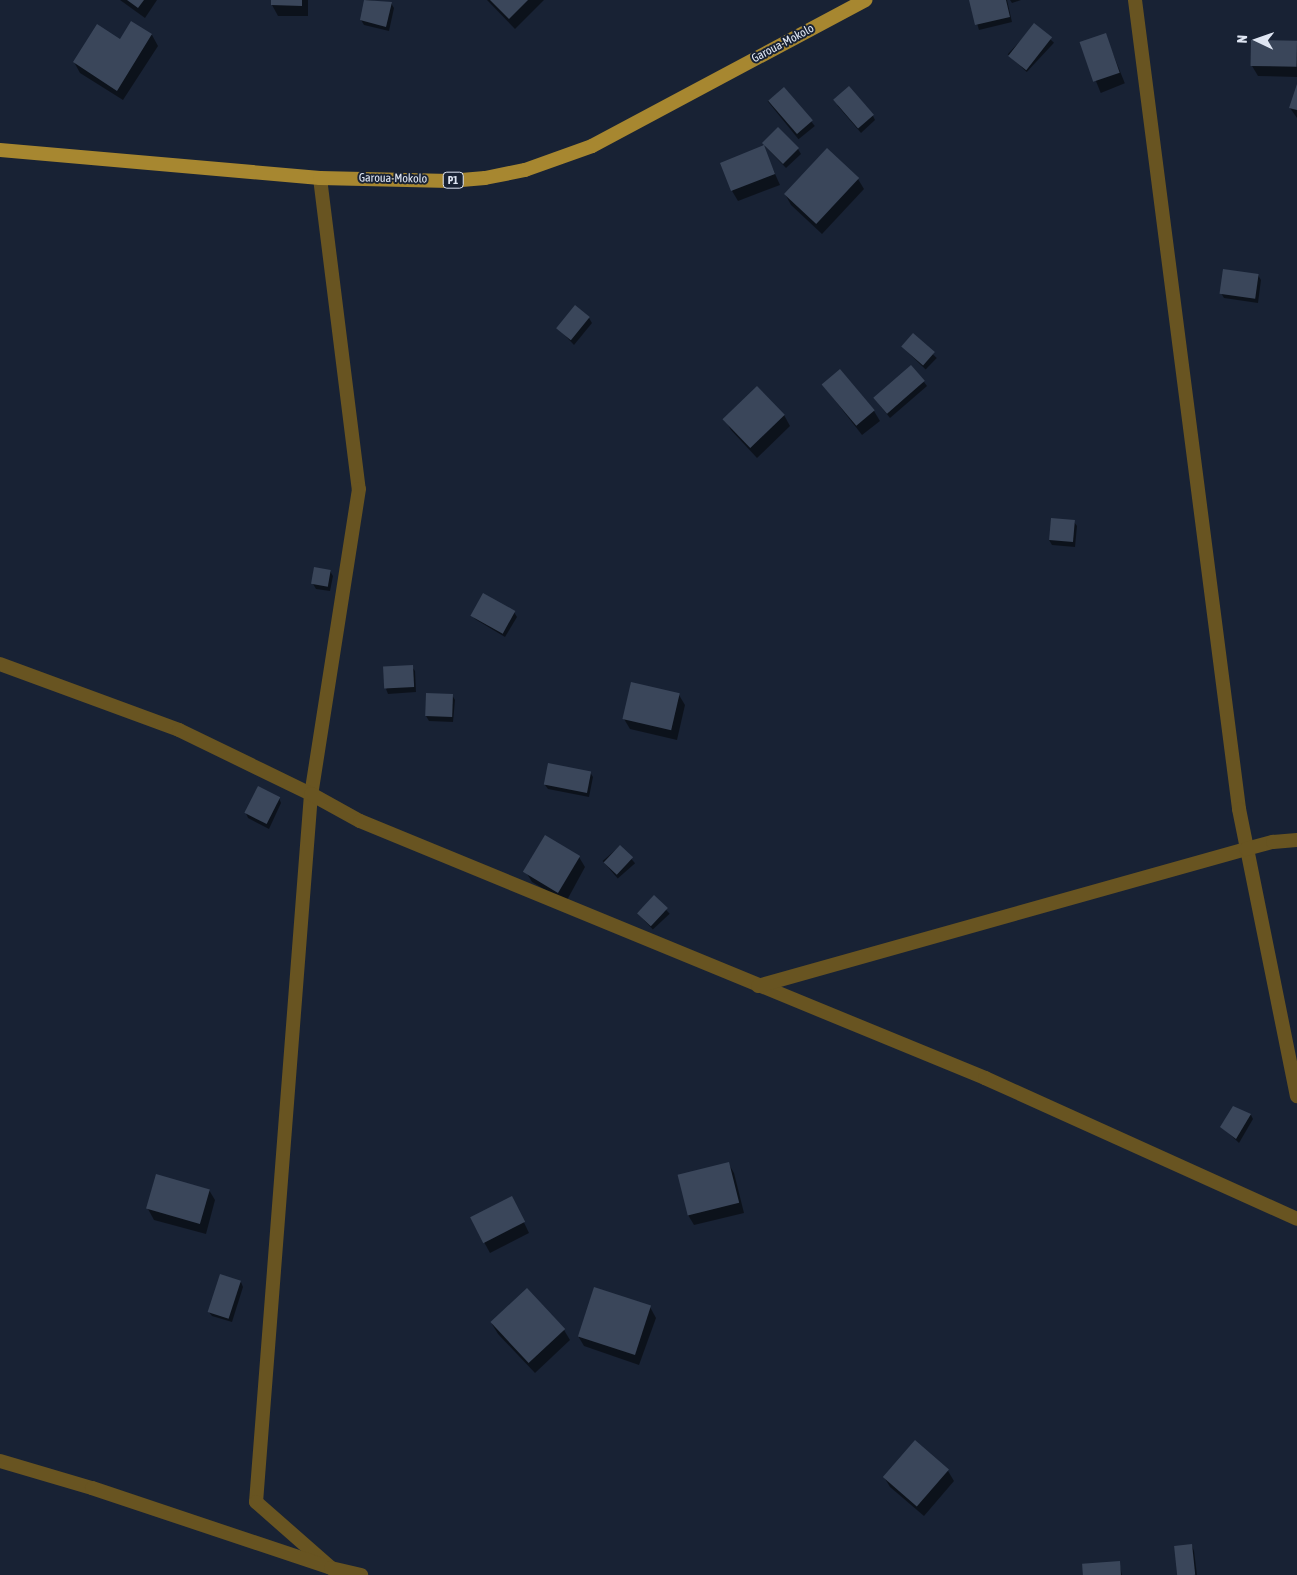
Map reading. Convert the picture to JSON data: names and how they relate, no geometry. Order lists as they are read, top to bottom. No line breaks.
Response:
{"streets":{"main road":["Garoua-Mokolo","P1"]},"north":"left"}
